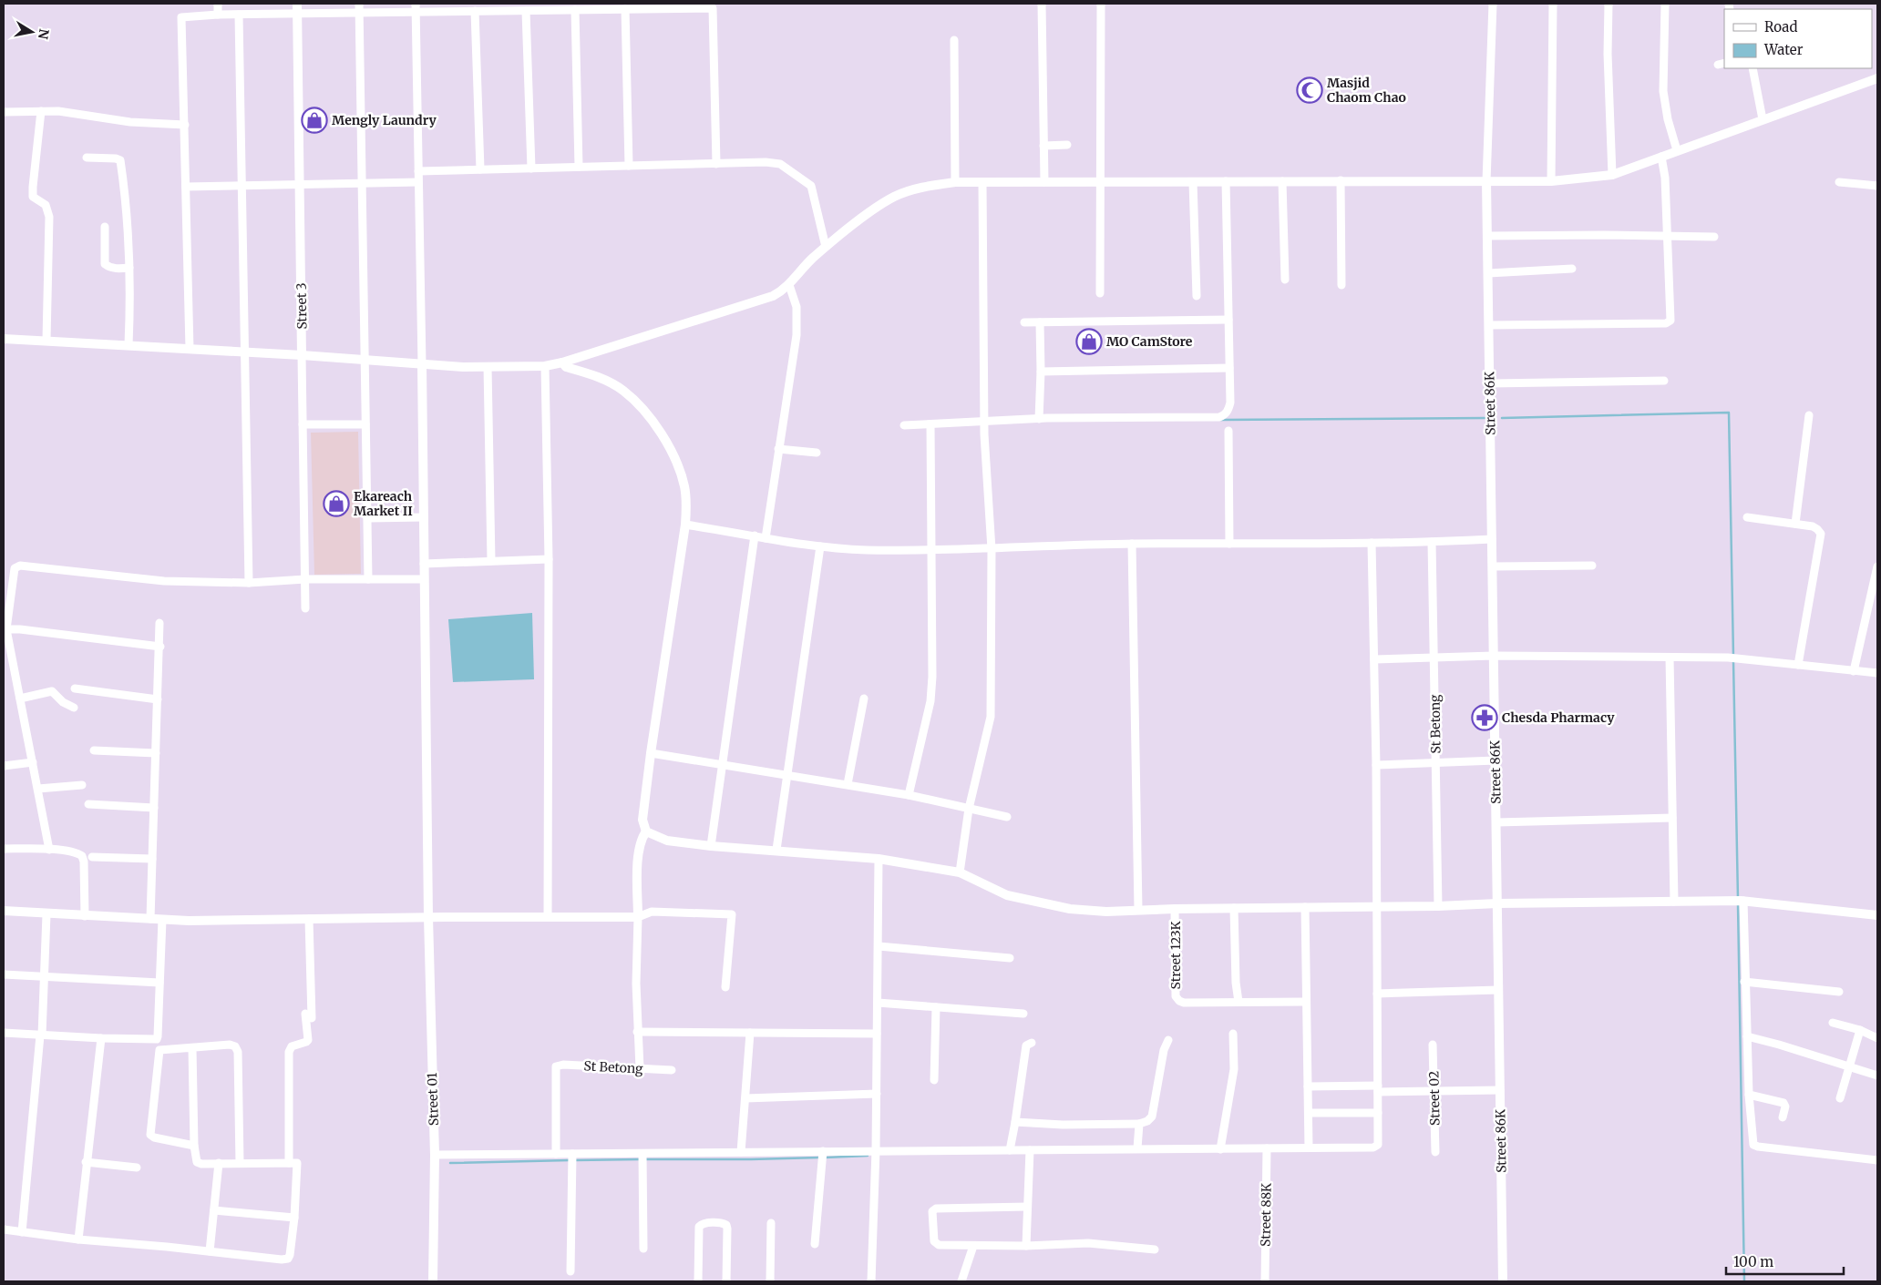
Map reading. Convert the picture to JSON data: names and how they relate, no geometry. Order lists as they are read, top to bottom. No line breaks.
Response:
{"streets":{"street":["Street 3","Street 86K","St Betong","Street 123K","Street 02","Street 01","Street 88K"]},"places":{"mosque":["Masjid Chaom Chao"],"shop":["Mengly Laundry","MO CamStore","Ekareach Market II"],"pharmacy":["Chesda Pharmacy"]},"legend":["Road","Water"],"scale_bar":"100 m","north":"right"}
